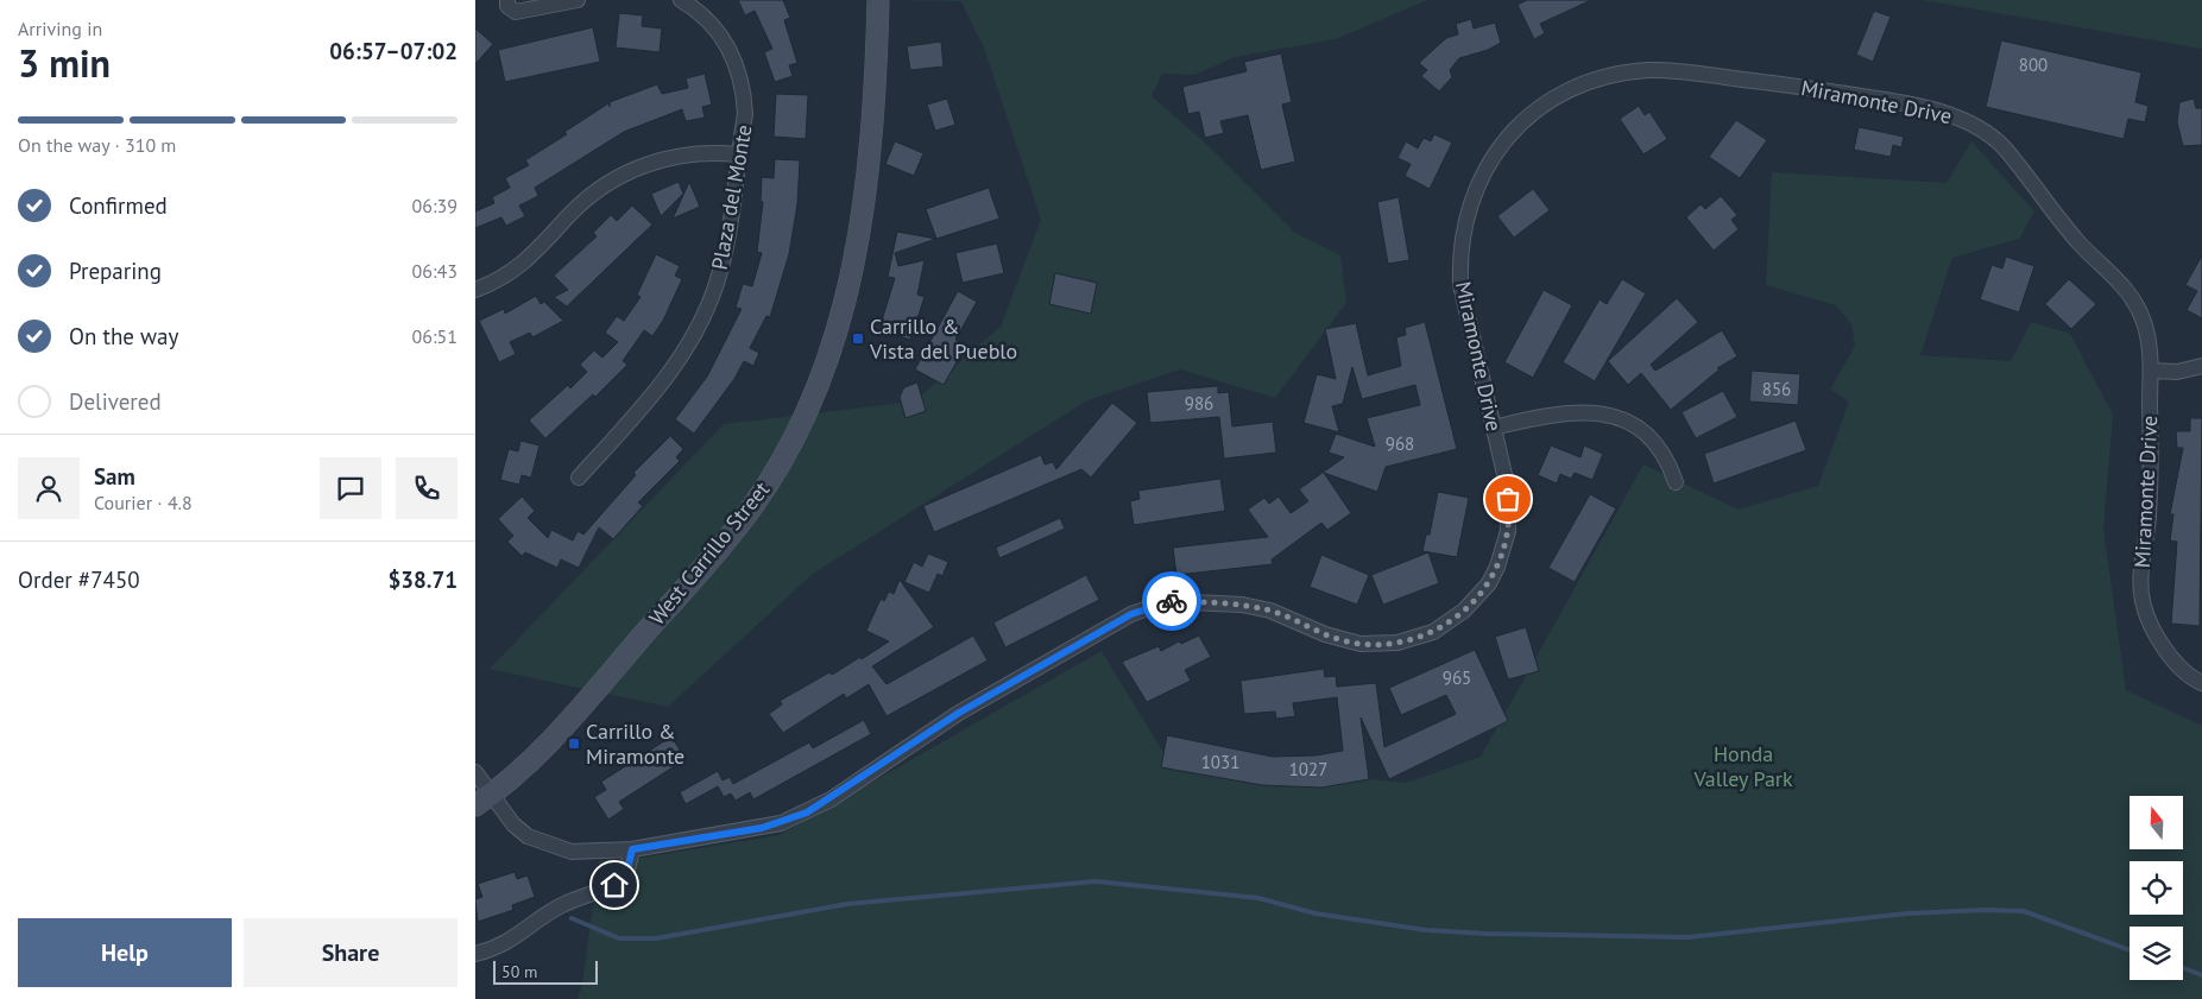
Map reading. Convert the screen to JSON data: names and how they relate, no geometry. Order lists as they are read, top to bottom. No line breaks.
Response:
{"streets":{"main road":["West Carrillo Street"],"street":["Miramonte Drive","Plaza del Monte"]},"crossings":[["Miramonte Drive","West Carrillo Street"]],"parks":["Honda Valley Park"],"places":{"transit":["Carrillo & Vista del Pueblo","Carrillo & Miramonte"]},"house_numbers":["800","856","986","968","965","1031","1027"],"scale_bar":"50 m","north":"top","page":{"heading":["3 min","Arriving in","06:57–07:02"],"panel":["Sam","Courier · 4.8","Order #7450","$38.71"],"bar":"On the way · 310 m","list":[["Confirmed","06:39"],["Preparing","06:43"],["On the way","06:51"],"Delivered"],"buttons":["Help","Share"],"scale":"50 m"}}
